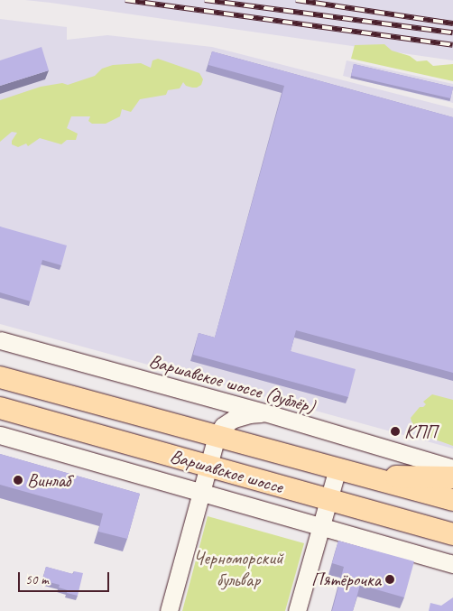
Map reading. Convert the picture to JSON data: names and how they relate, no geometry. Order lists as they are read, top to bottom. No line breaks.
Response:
{"streets":{"main road":["Варшавское шоссе"],"street":["Варшавское шоссе (дублёр)"]},"parks":["Черноморский бульвар"],"places":["КПП","Винлаб","Пятёрочка"],"scale_bar":"50 m"}
